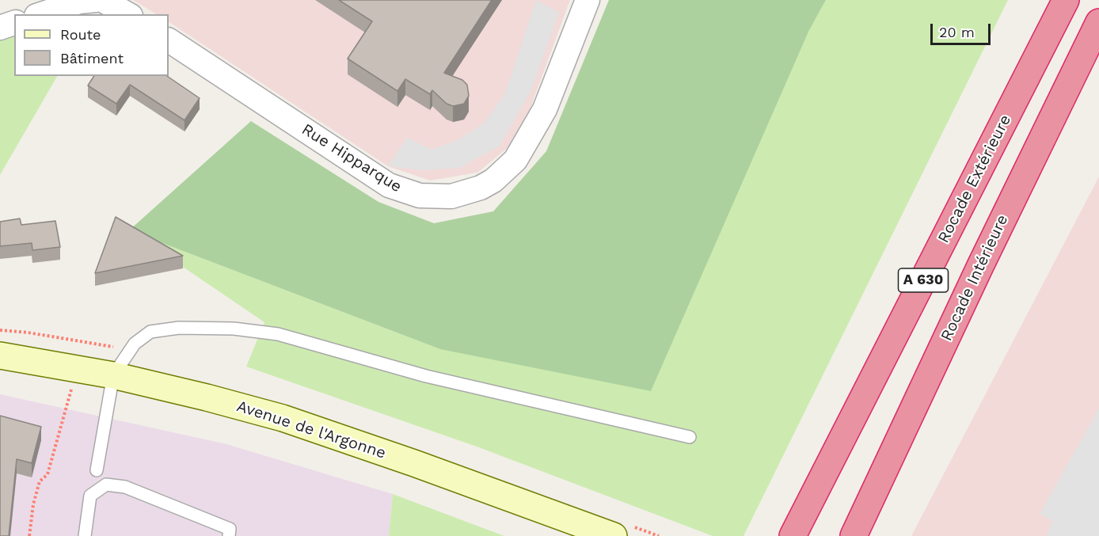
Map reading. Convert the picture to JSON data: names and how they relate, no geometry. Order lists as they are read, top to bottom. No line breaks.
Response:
{"streets":{"highway":["Rocade Extérieure","Rocade Intérieure","A 630"],"main road":["Avenue de l'Argonne"],"street":["Rue Hipparque"]},"legend":["Route","Bâtiment"],"scale_bar":"20 m"}
